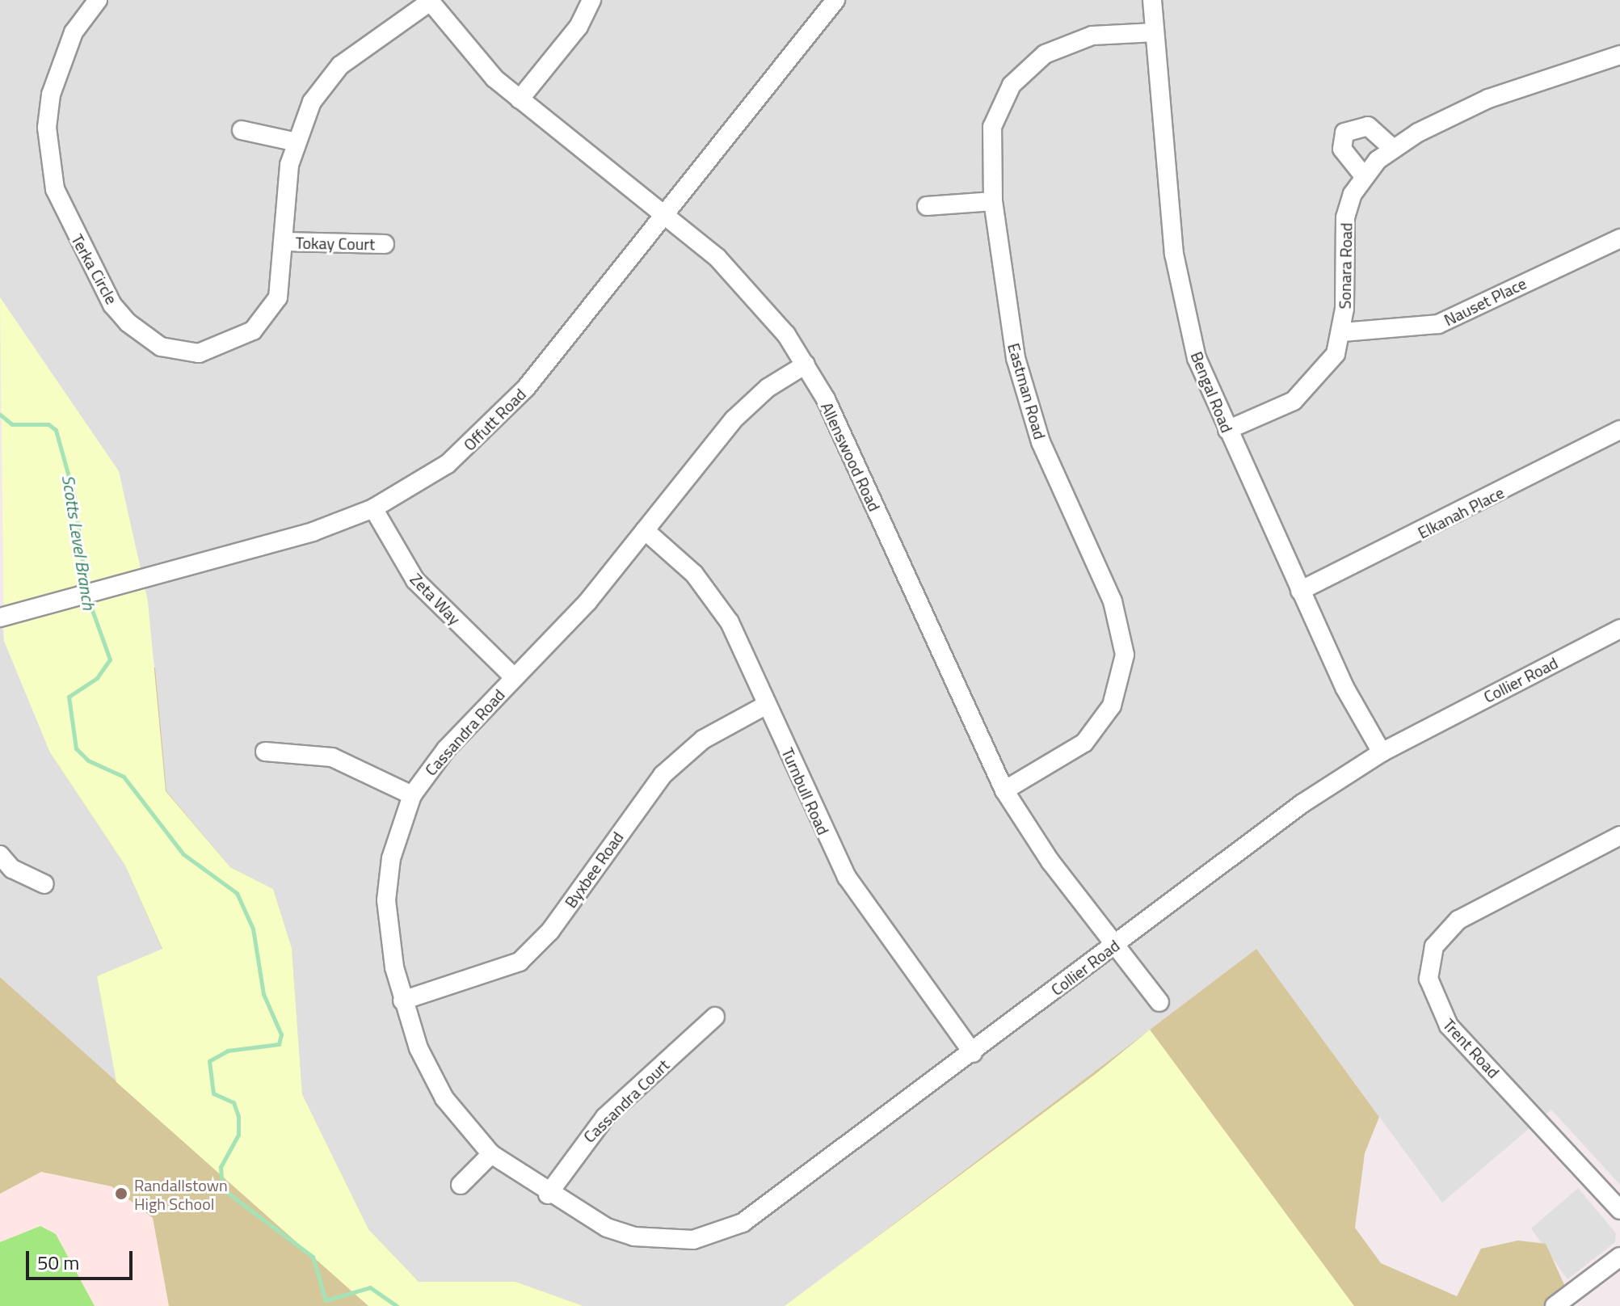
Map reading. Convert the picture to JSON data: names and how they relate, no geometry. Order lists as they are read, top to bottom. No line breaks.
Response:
{"streets":{"street":["Tokay Court","Sonara Road","Terka Circle","Nauset Place","Eastman Road","Bengal Road","Offutt Road","Allenswood Road","Elkanah Place","Zeta Way","Collier Road","Cassandra Road","Turnbull Road","Byxbee Road","Trent Road","Cassandra Court"]},"crossings":[["Tokay Court","Terka Circle"],["Sonara Road","Nauset Place"],["Sonara Road","Bengal Road"],["Terka Circle","Allenswood Road"],["Eastman Road","Bengal Road"],["Eastman Road","Allenswood Road"],["Bengal Road","Elkanah Place"],["Bengal Road","Collier Road"],["Offutt Road","Allenswood Road"],["Offutt Road","Zeta Way"],["Allenswood Road","Collier Road"],["Allenswood Road","Cassandra Road"],["Zeta Way","Cassandra Road"],["Collier Road","Cassandra Road"],["Collier Road","Turnbull Road"],["Collier Road","Cassandra Court"],["Cassandra Road","Turnbull Road"],["Cassandra Road","Byxbee Road"],["Cassandra Road","Cassandra Court"],["Turnbull Road","Byxbee Road"]],"water":["Scotts Level Branch"],"places":["Randallstown High School"],"scale_bar":"50 m"}
